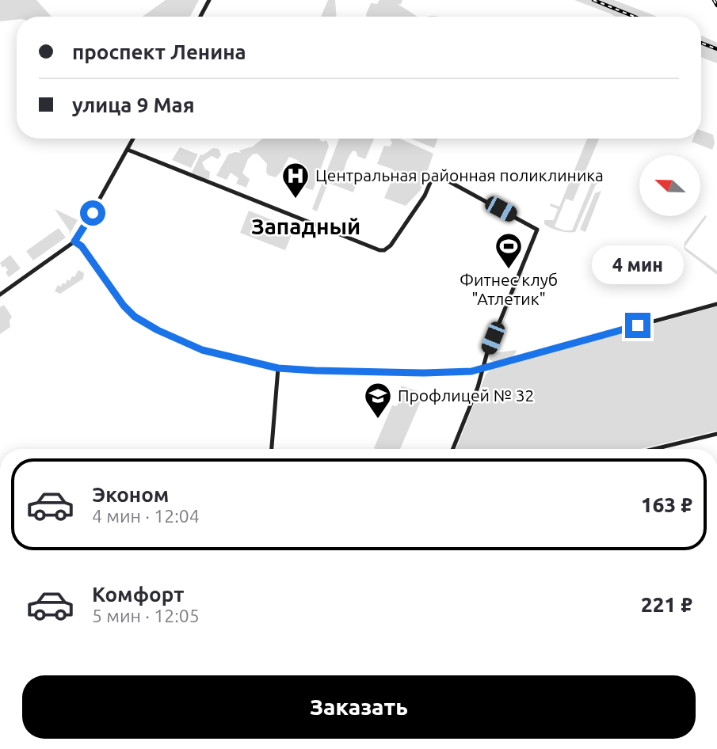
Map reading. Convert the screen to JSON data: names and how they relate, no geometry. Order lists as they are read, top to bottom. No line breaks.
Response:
{"districts":["Западный"],"places":{"hospital":["Центральная районная поликлиника"],"sports":["Фитнес клуб \"Атлетик\""],"school or university":["Профлицей № 32"]},"north":"left","page":{"banner":["проспект Ленина","улица 9 Мая"],"bubble":"4 мин","list":[{"name":"Эконом","note":"4 мин · 12:04","value":"163 ₽"},{"name":"Комфорт","note":"5 мин · 12:05","value":"221 ₽"}],"buttons":"Заказать"}}
